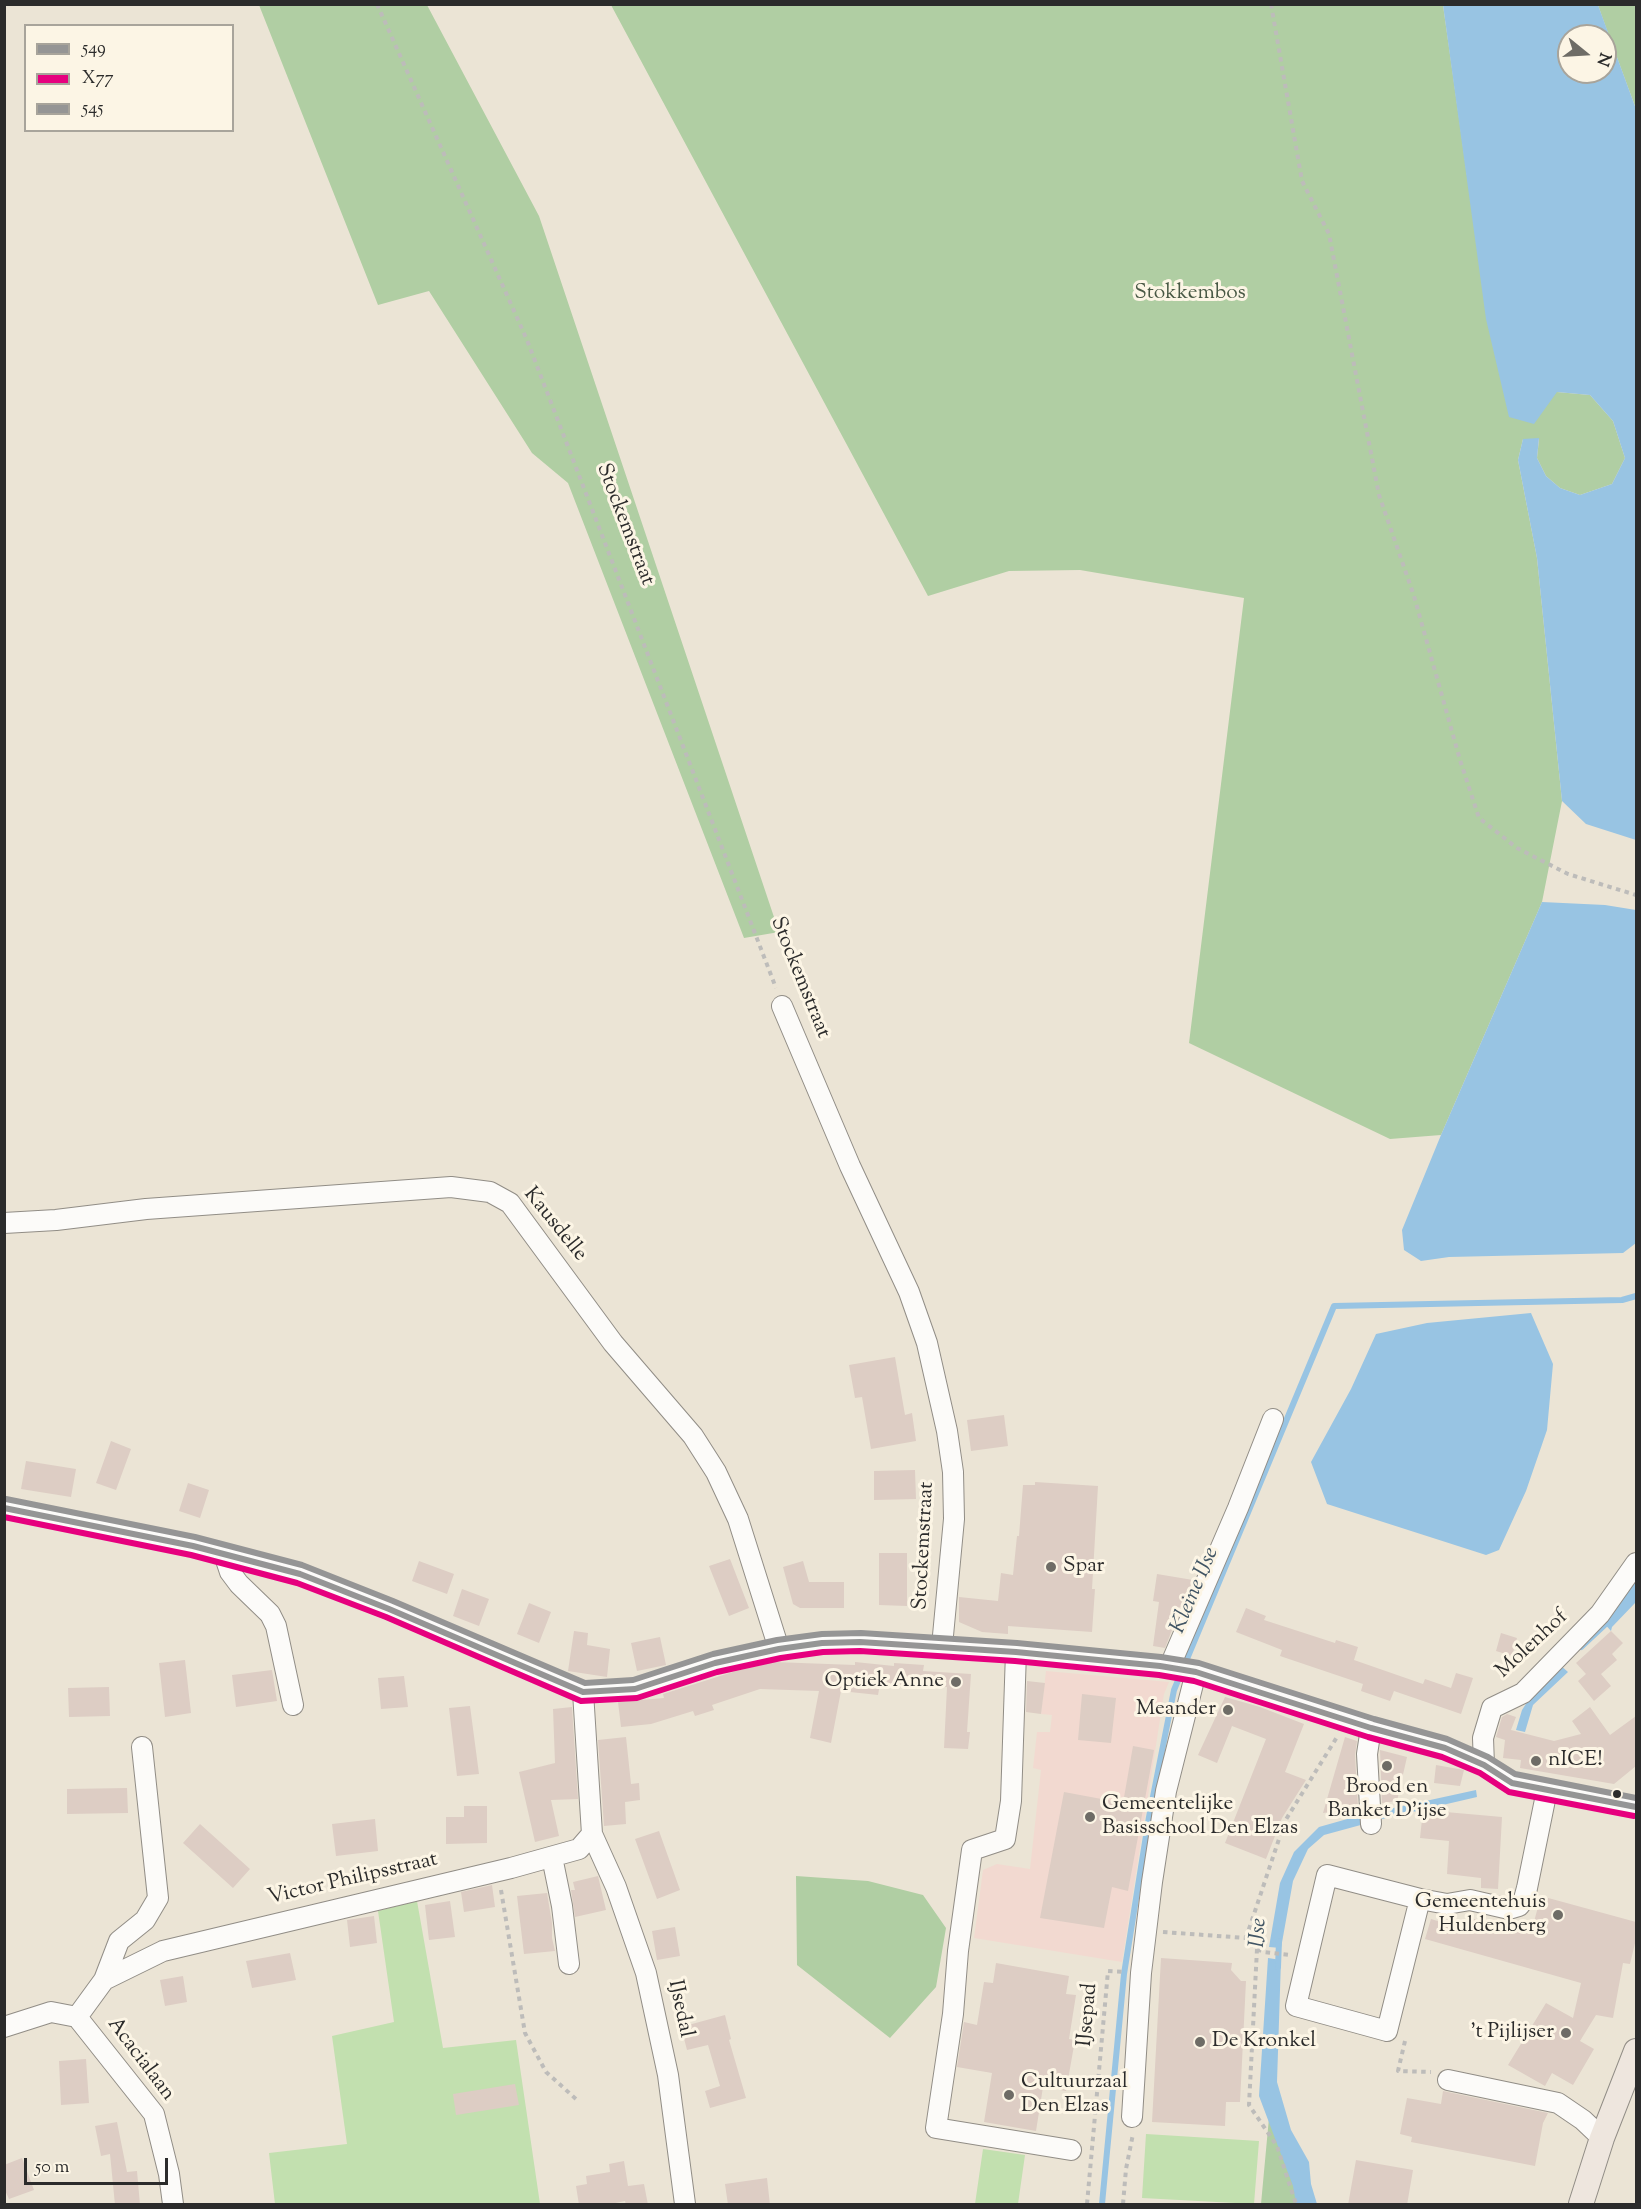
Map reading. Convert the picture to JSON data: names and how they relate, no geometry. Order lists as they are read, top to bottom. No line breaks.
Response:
{"streets":{"street":["Stockemstraat","Kausdelle","Molenhof","Victor Philipsstraat","IJsedal","Acacialaan"],"path":["IJsepad"]},"crossings":[["Victor Philipsstraat","IJsedal"],["Victor Philipsstraat","Acacialaan"]],"water":["Kleine IJse","IJse"],"parks":["Stokkembos"],"places":["Spar","Optiek Anne","Meander","nICE!","Brood en Banket D'ijse","Gemeentelijke Basisschool Den Elzas","Gemeentehuis Huldenberg","'t Pijlijser","De Kronkel","Cultuurzaal Den Elzas"],"lines":["transit line 545","transit line 549","transit line X77"],"legend":["549","X77","545"],"scale_bar":"50 m","north":"right"}
